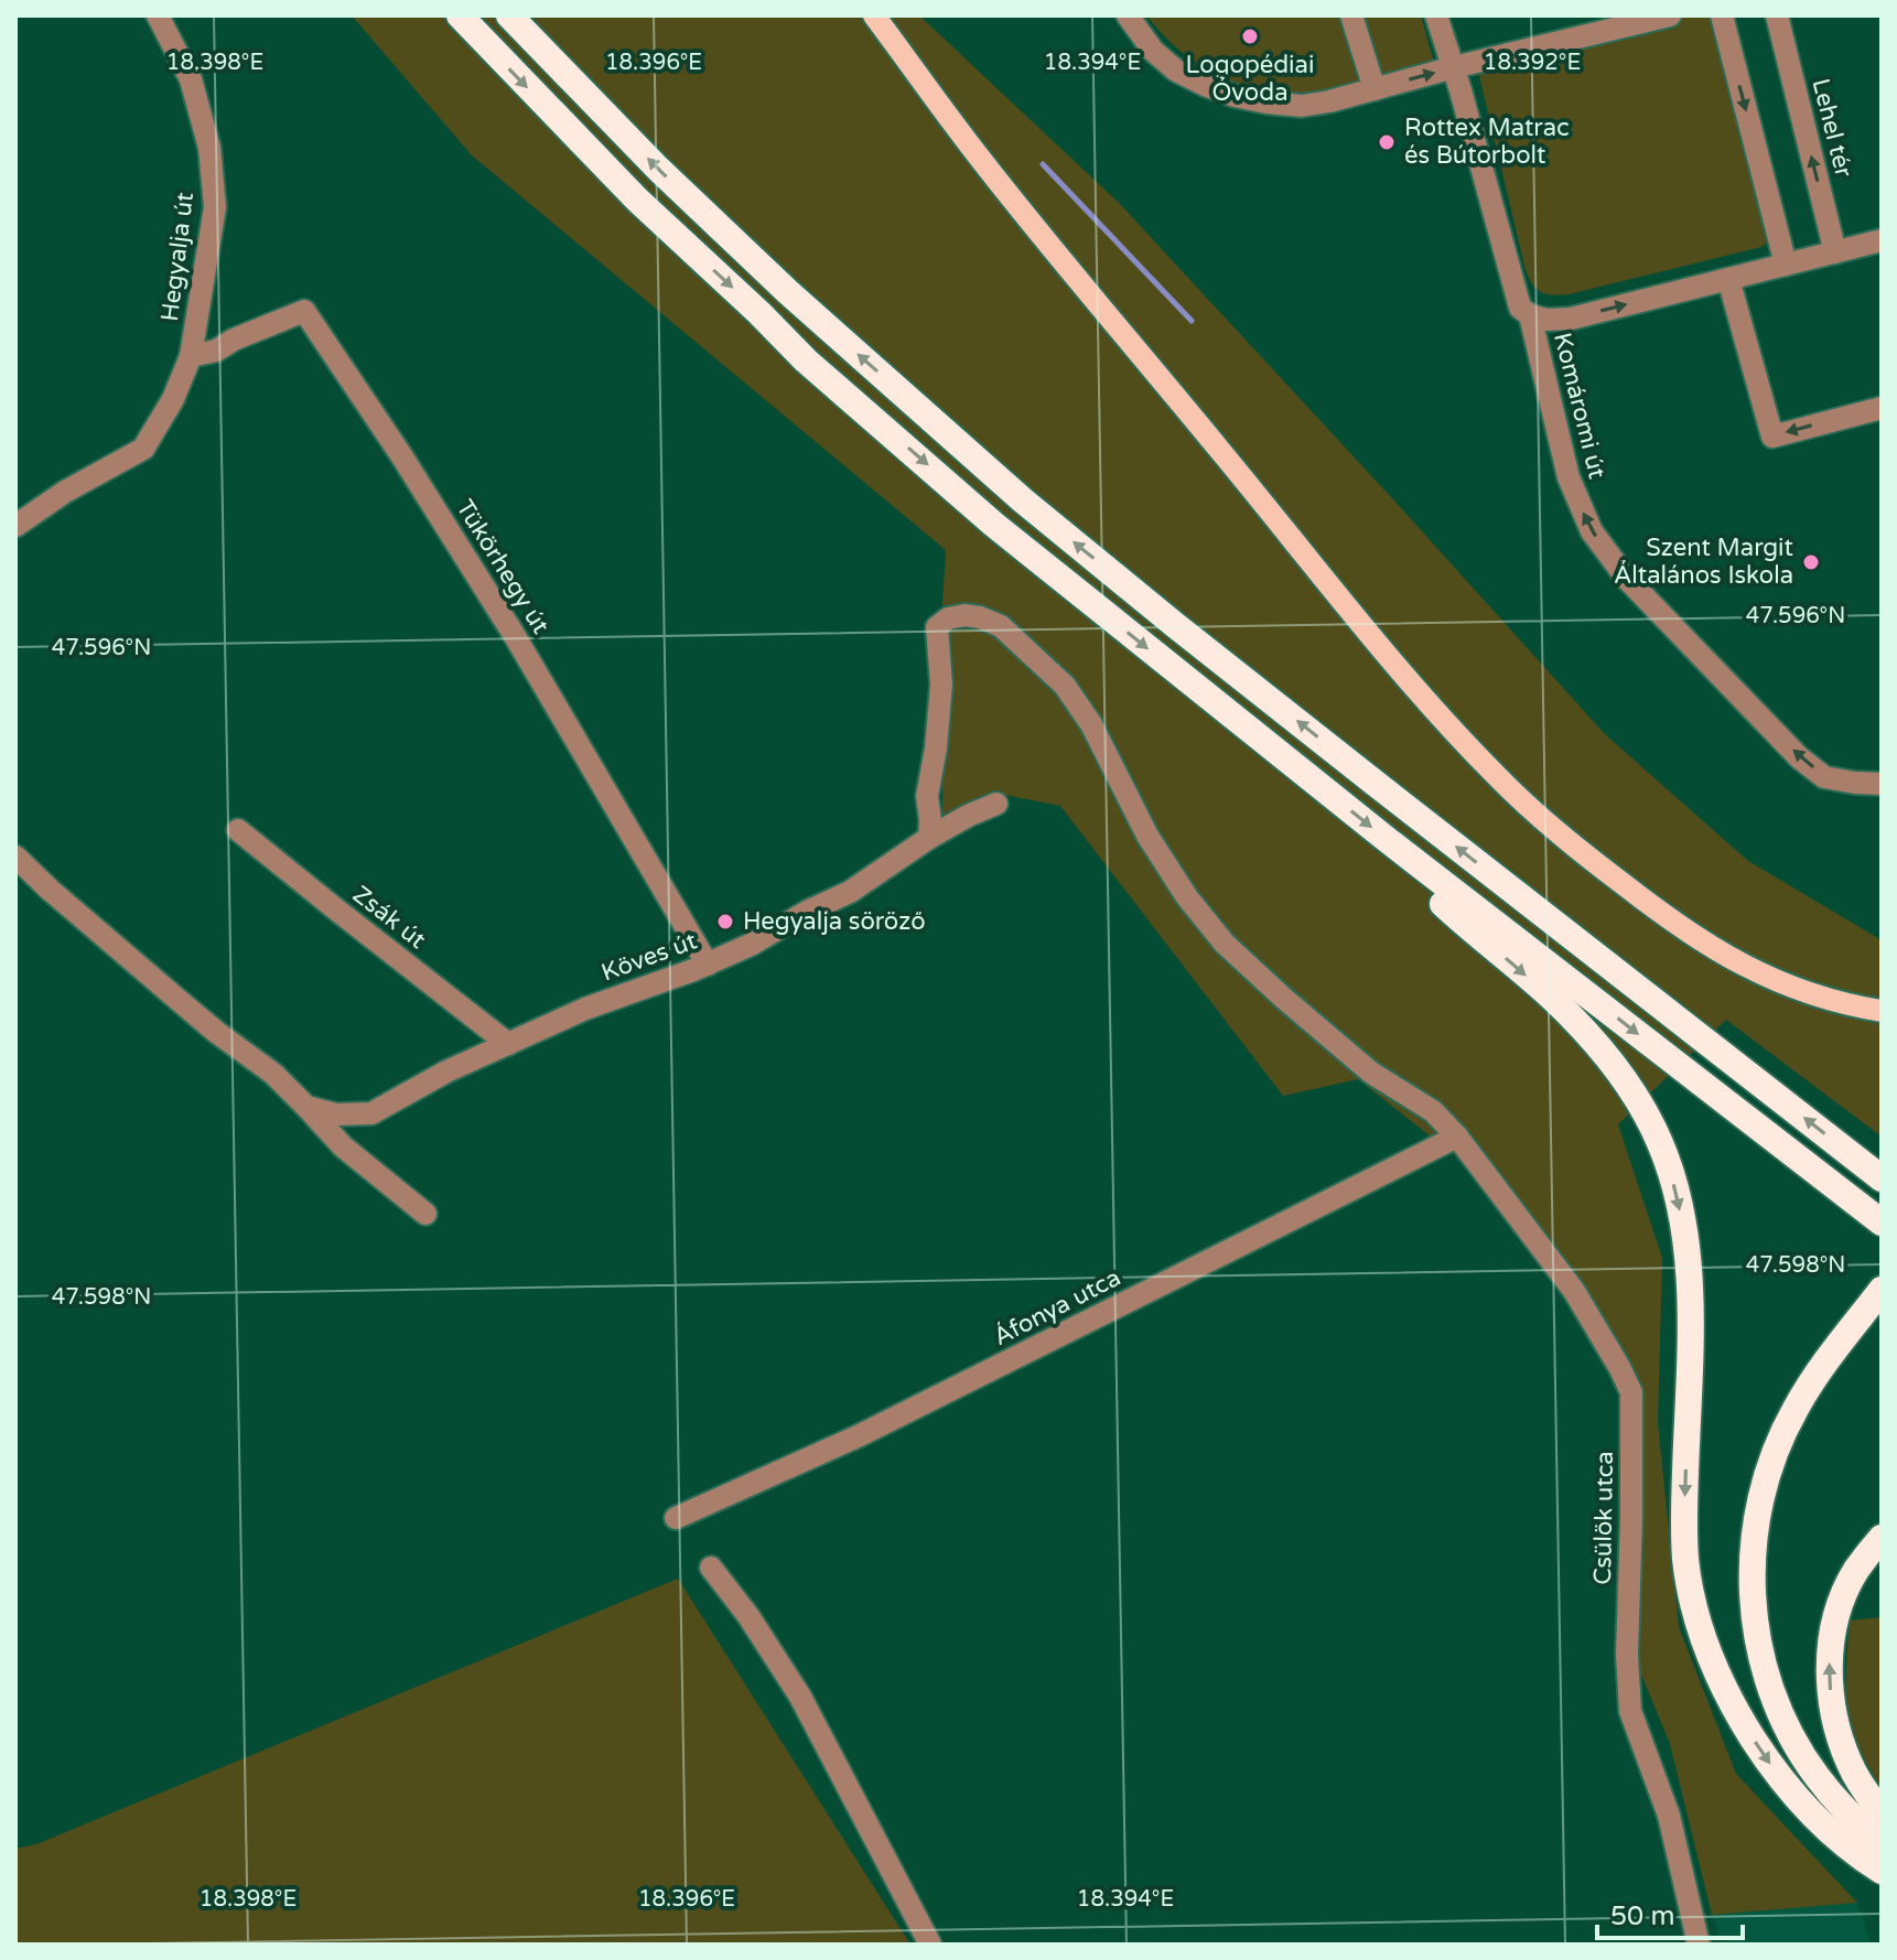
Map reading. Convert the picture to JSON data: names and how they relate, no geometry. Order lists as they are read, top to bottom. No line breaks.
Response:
{"streets":{"street":["Lehel tér","Hegyalja út","Komáromi út","Tükörhegy út","Zsák út","Köves út","Áfonya utca","Csülök utca"]},"crossings":[["Hegyalja út","Tükörhegy út"],["Tükörhegy út","Köves út"],["Zsák út","Köves út"],["Köves út","Csülök utca"],["Áfonya utca","Csülök utca"]],"one_way":["Komáromi út"],"places":["Logopédiai Óvoda","Rottex Matrac és Bútorbolt","Szent Margit Általános Iskola","Hegyalja söröző"],"scale_bar":"50 m","coordinates":["18.398°E","18.396°E","18.394°E","18.392°E","47.596°N","47.598°N"]}
